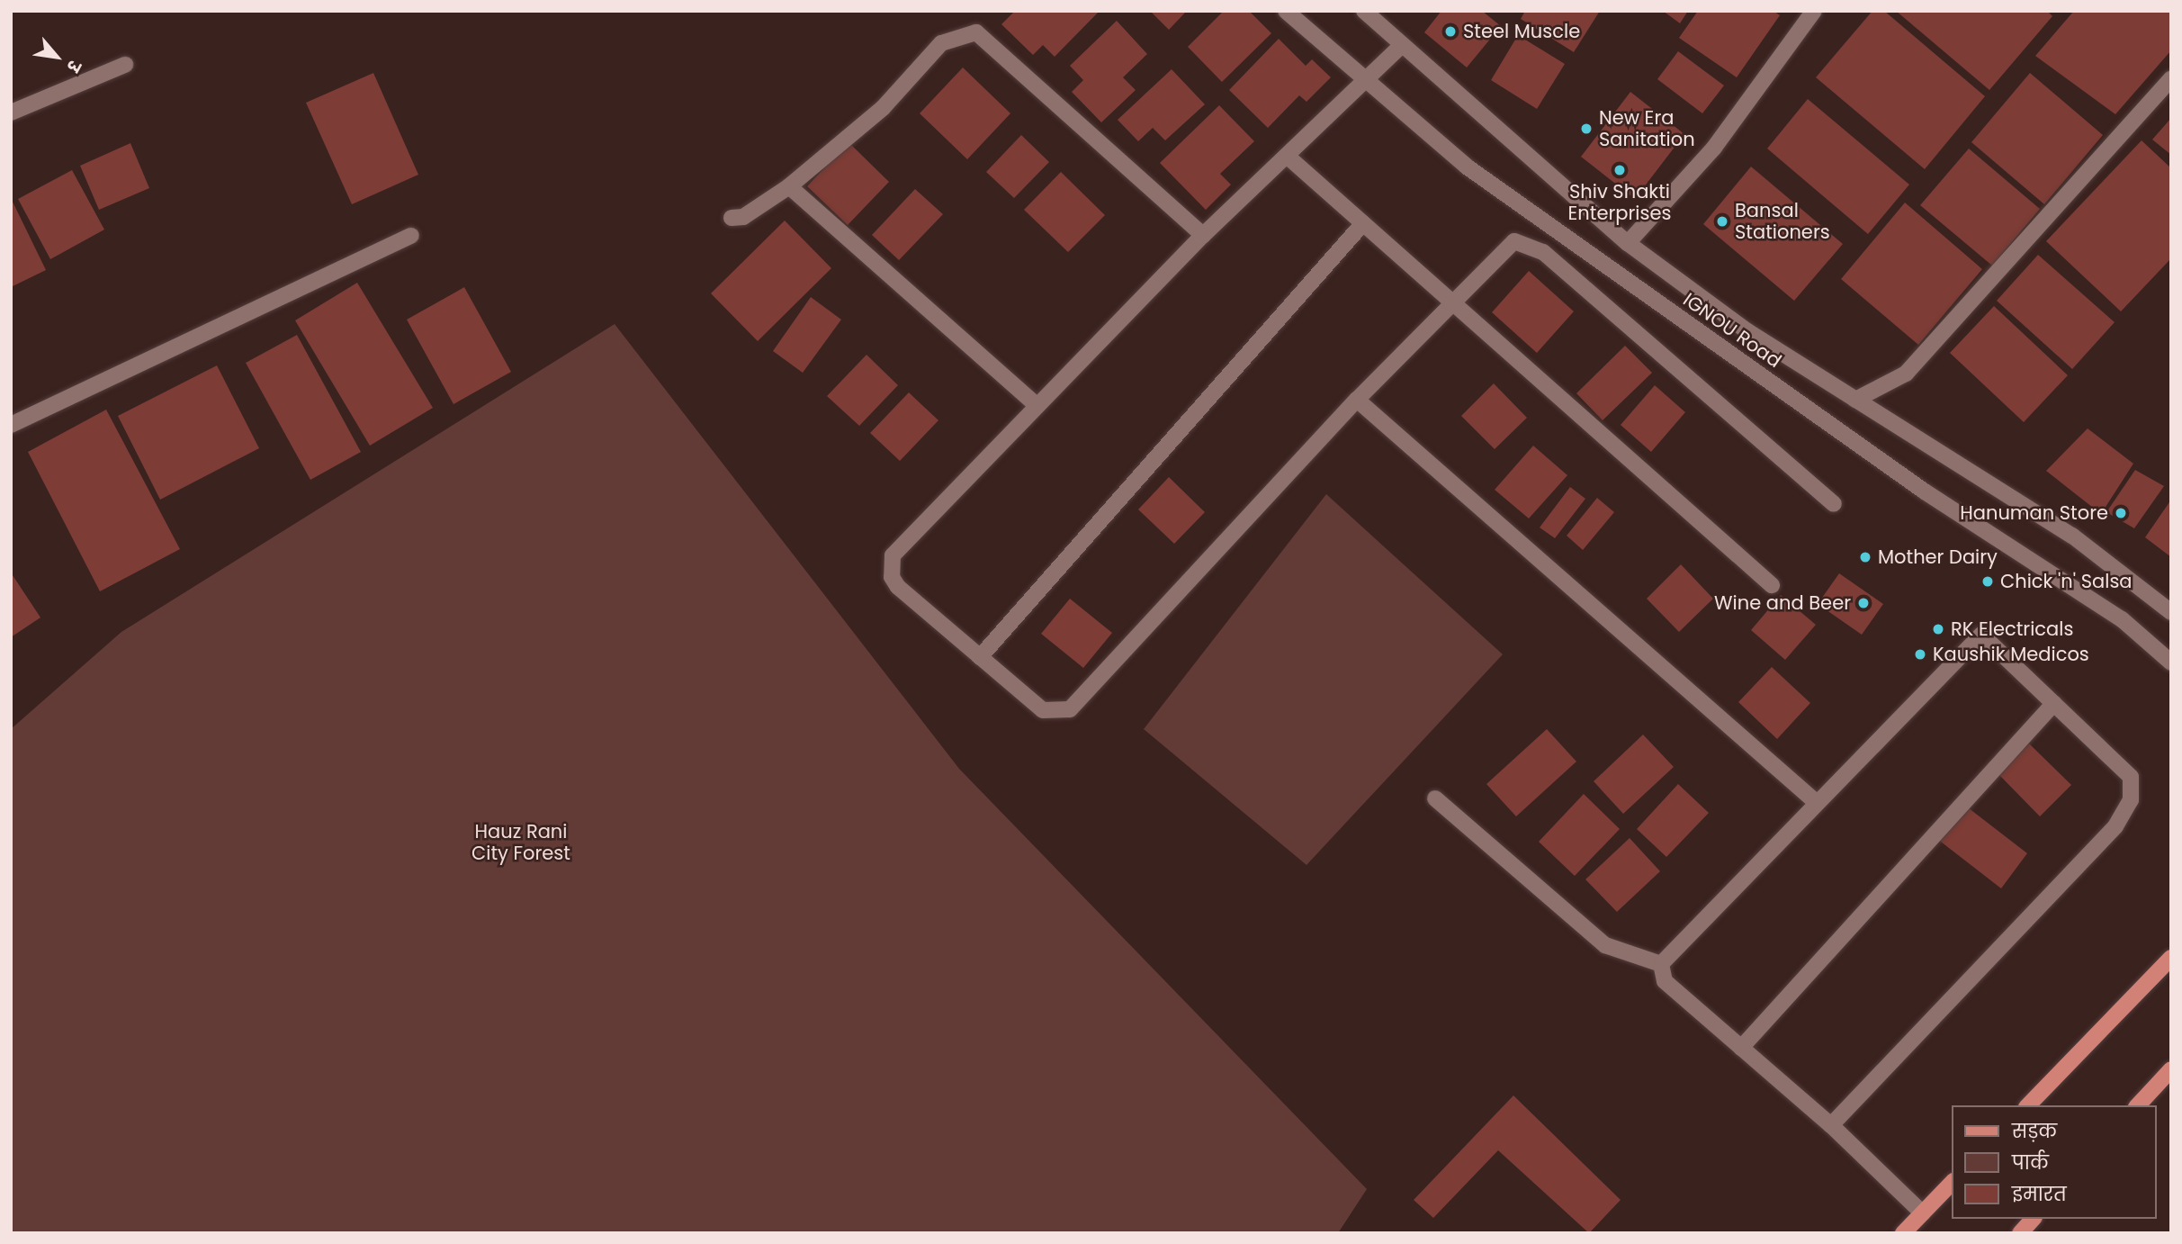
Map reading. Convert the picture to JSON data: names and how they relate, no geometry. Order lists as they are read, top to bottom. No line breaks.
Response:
{"streets":{"street":["IGNOU Road"]},"parks":["Hauz Rani City Forest"],"places":["Steel Muscle","New Era Sanitation","Shiv Shakti Enterprises","Bansal Stationers","Hanuman Store","Mother Dairy","Chick 'n' Salsa","Wine and Beer","RK Electricals","Kaushik Medicos"],"legend":["सड़क","पार्क","इमारत"],"north":"bottom right"}
